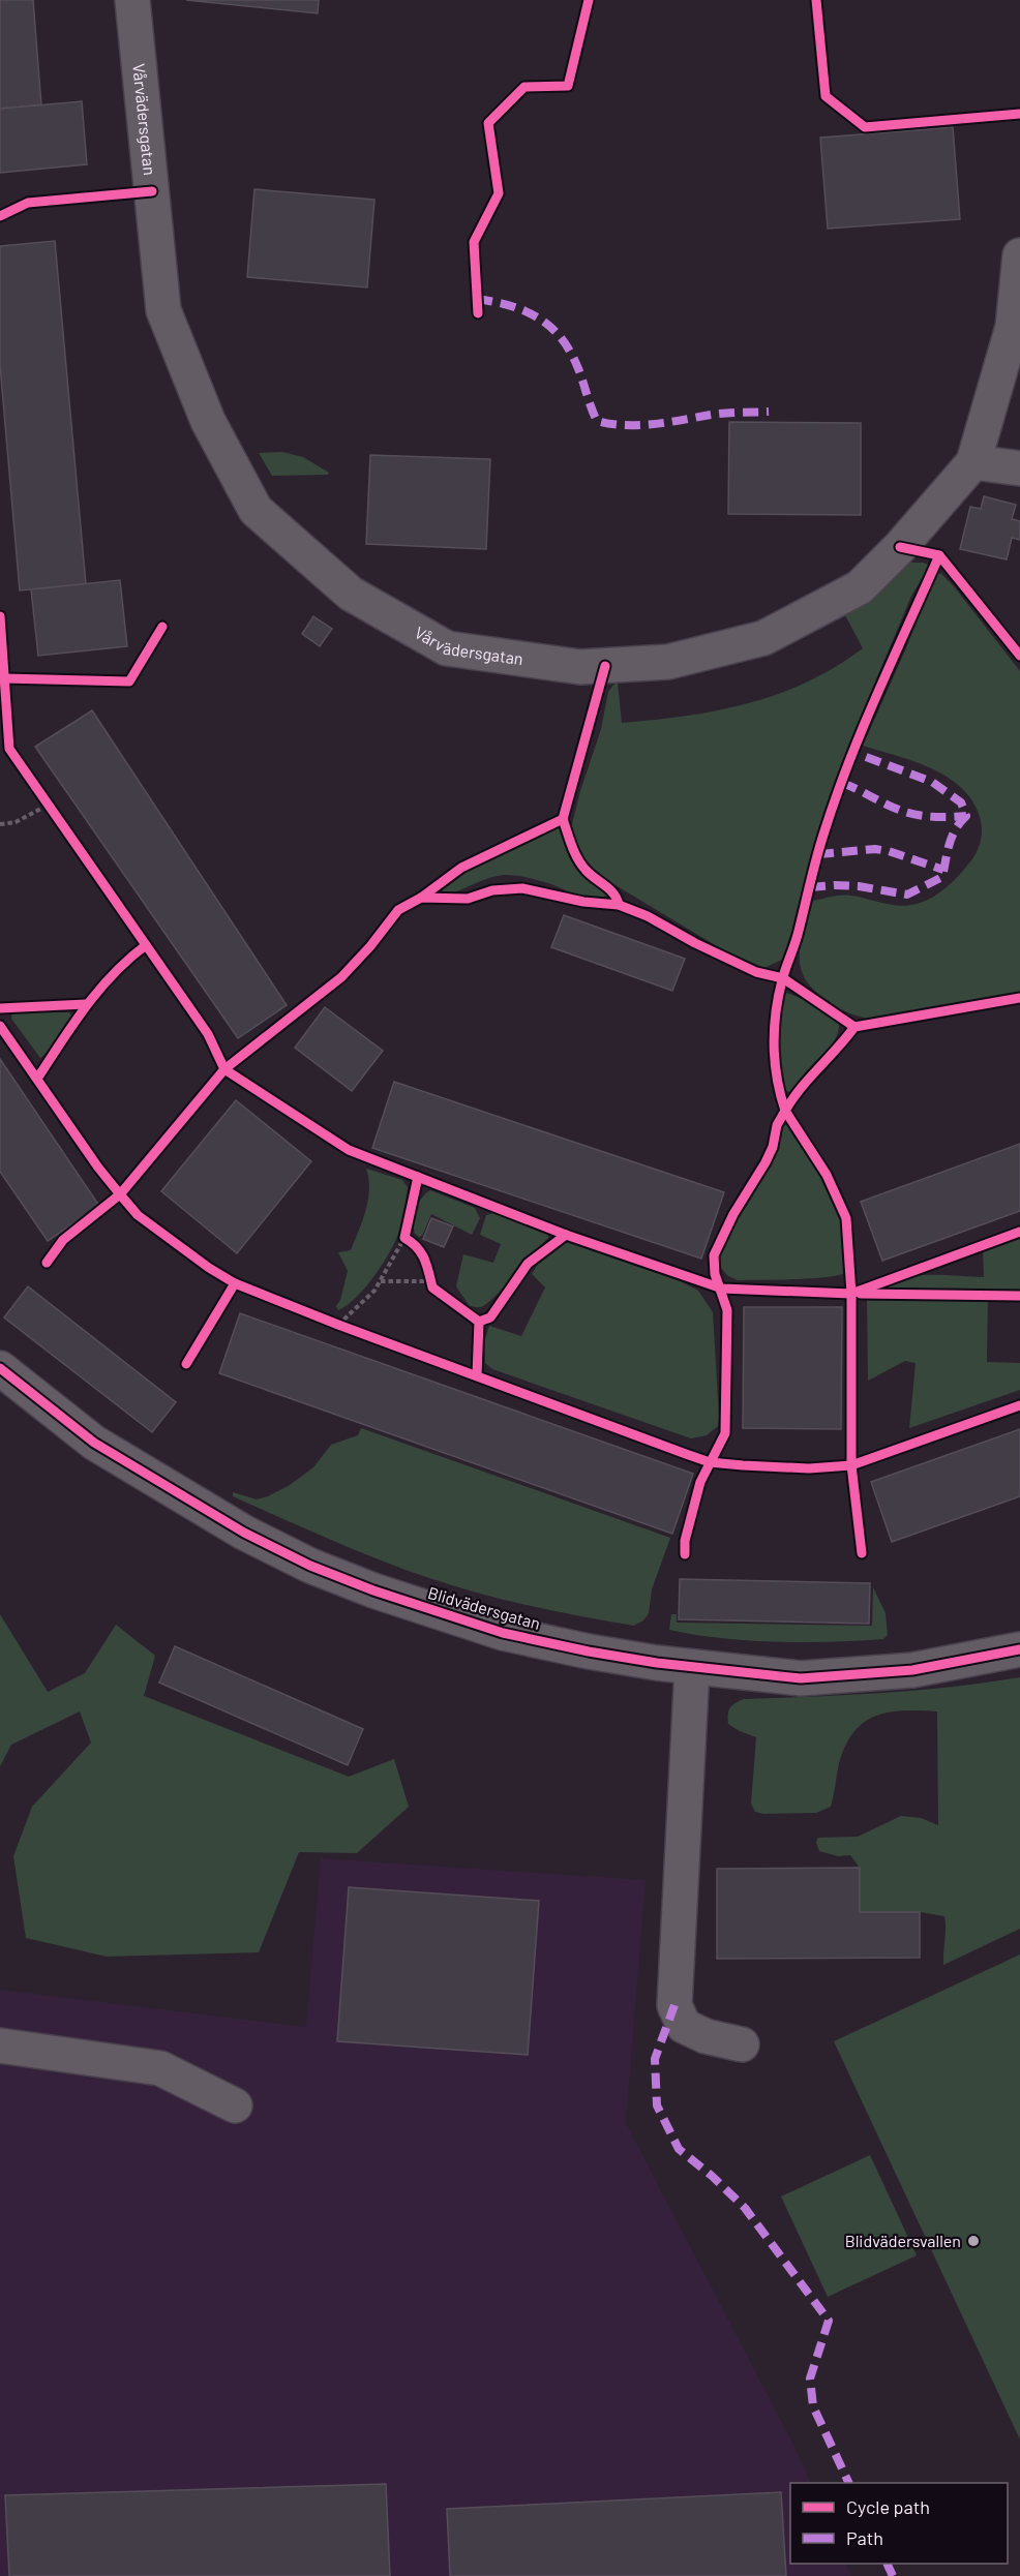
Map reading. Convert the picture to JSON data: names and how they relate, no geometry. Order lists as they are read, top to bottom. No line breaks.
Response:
{"streets":{"street":["Vårvädersgatan","Blidvädersgatan"]},"places":["Blidvädersvallen"],"legend":["Cycle path","Path"]}
